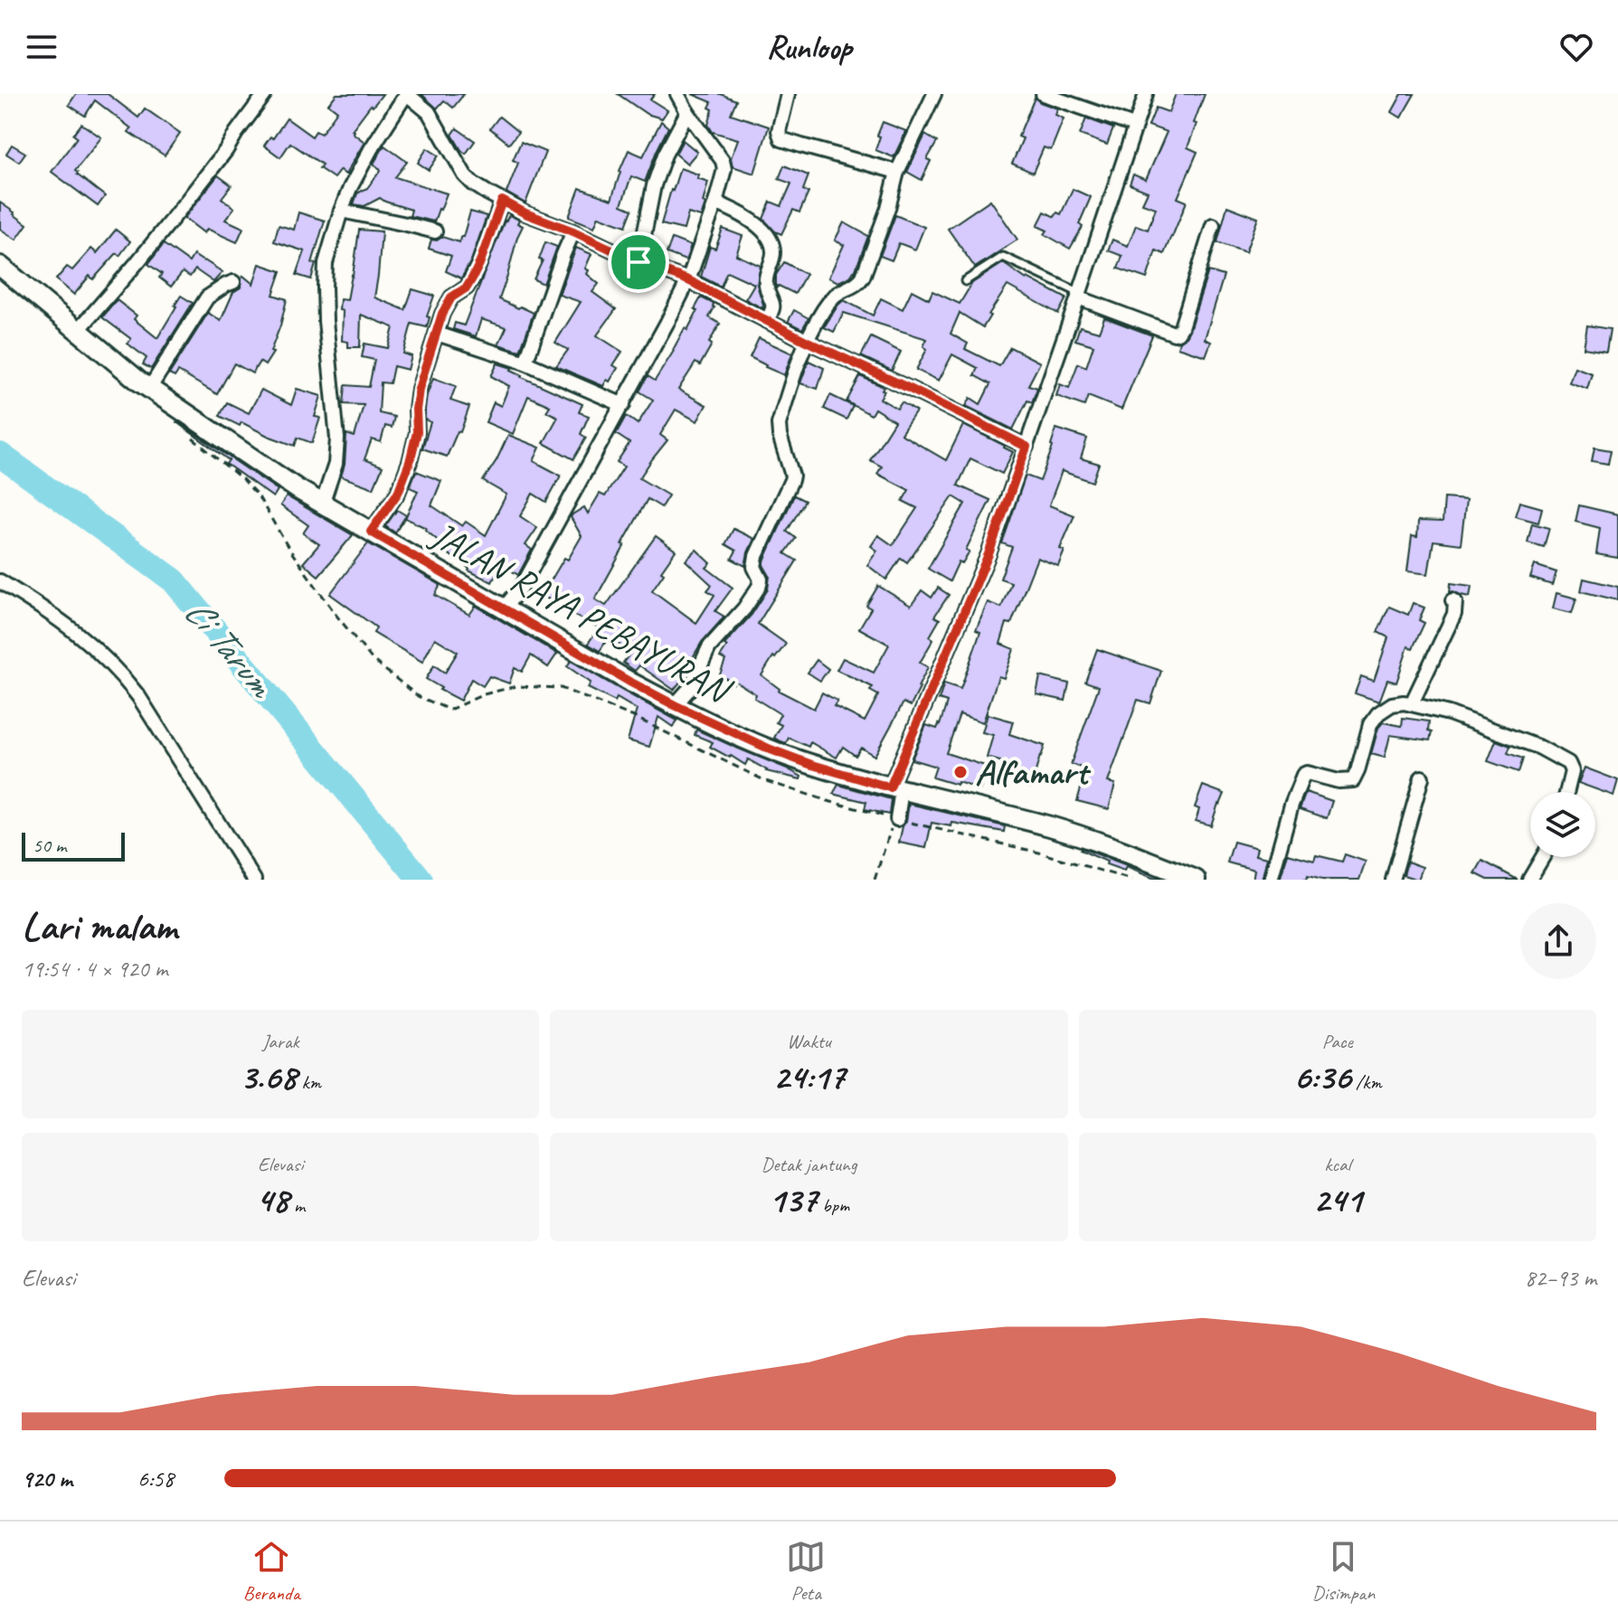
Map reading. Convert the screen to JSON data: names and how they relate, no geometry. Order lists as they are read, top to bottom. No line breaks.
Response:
{"streets":{"main road":["JALAN RAYA PEBAYURAN"]},"water":["Ci Tarum"],"places":["Alfamart"],"scale_bar":"50 m","page":{"header":"Runloop","scale":"50 m","heading":["Lari malam","19:54 · 4 × 920 m"],"stats":[["Jarak","3.68 km"],["Waktu","24:17"],["Pace","6:36 /km"],["Elevasi","48 m"],["Detak jantung","137 bpm"],["kcal","241"]],"chart":["Elevasi","82–93 m"],"list":[{"name":"920 m","note":"6:58"}],"tabs":["Beranda","Peta","Disimpan"]}}
